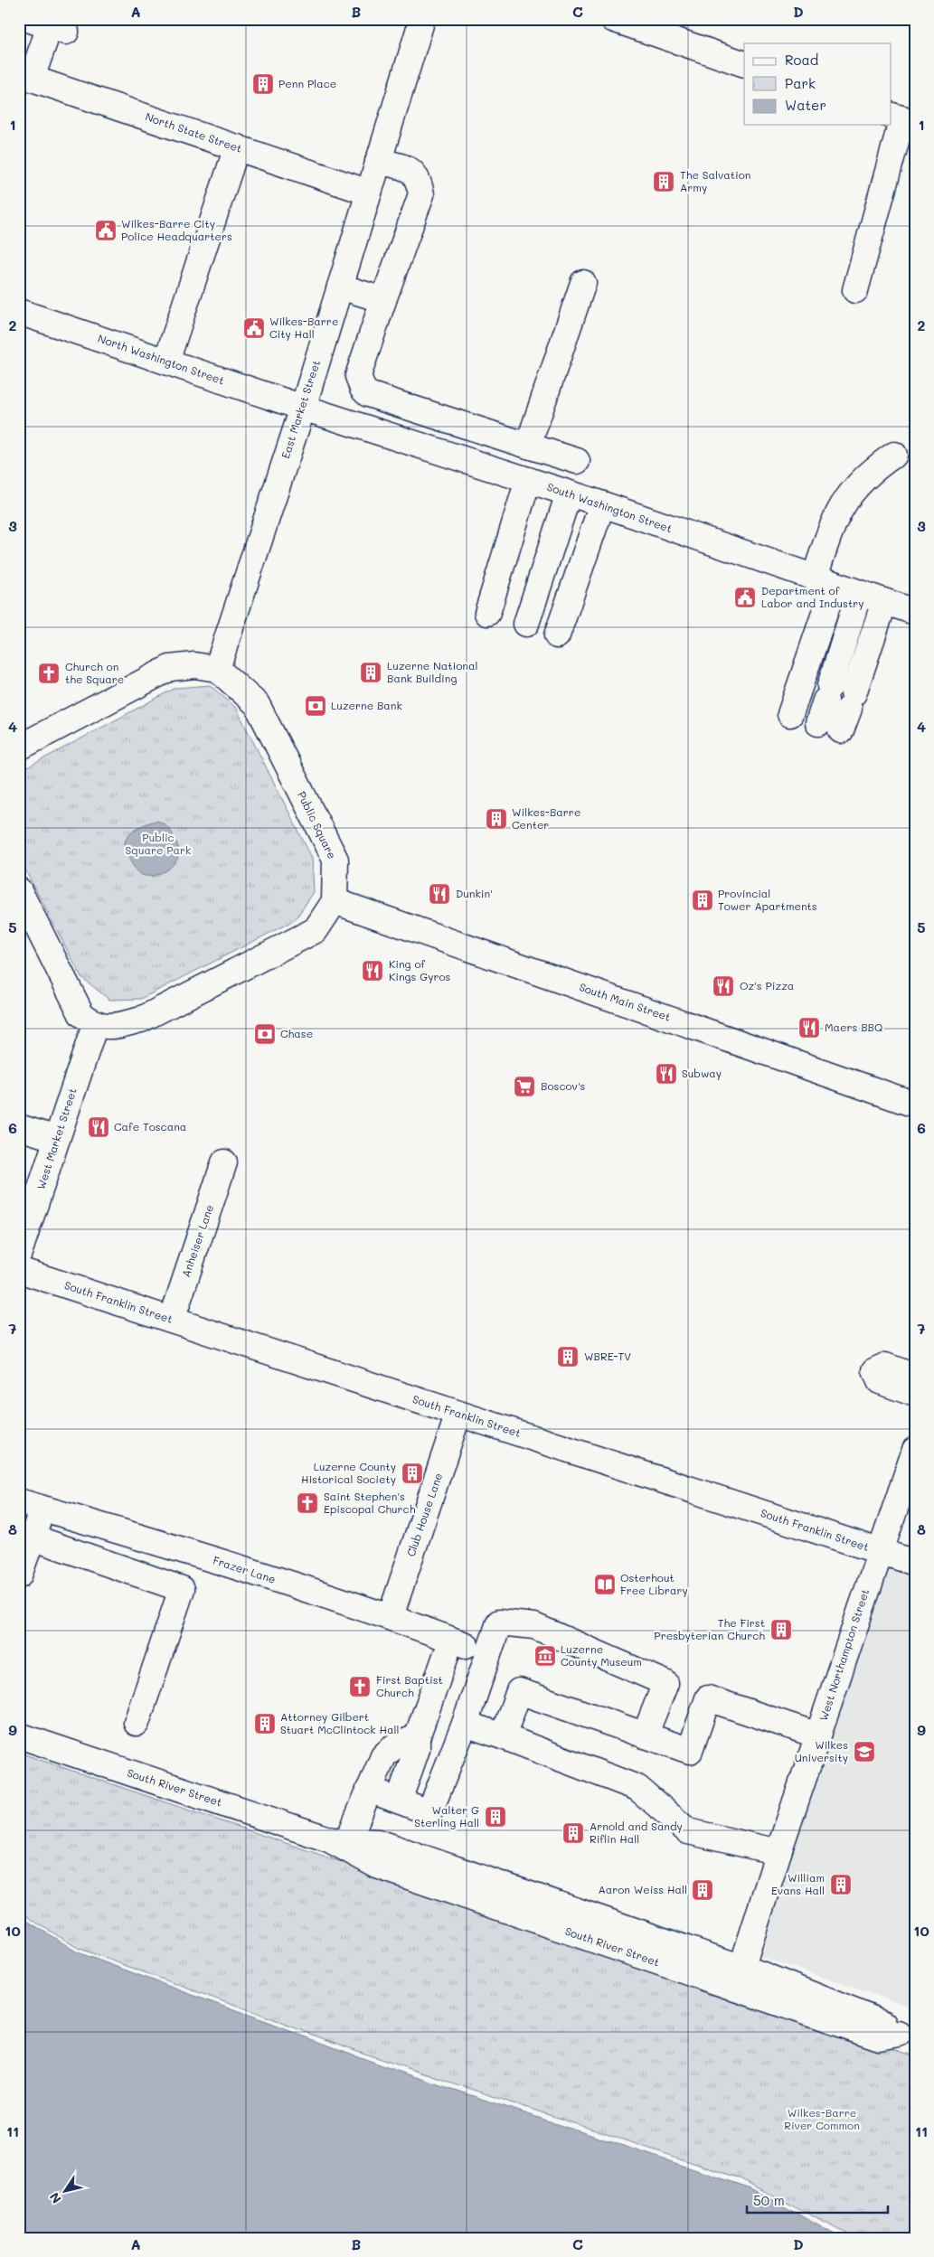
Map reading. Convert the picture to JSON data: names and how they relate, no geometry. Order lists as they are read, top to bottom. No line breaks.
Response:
{"streets":{"street":["North State Street","North Washington Street","East Market Street","South Washington Street","Public Square","South Main Street","West Market Street","Anheiser Lane","South Franklin Street","Club House Lane","Frazer Lane","West Northampton Street","South River Street"]},"crossings":[["North State Street","East Market Street"],["North Washington Street","East Market Street"],["North Washington Street","South Washington Street"],["East Market Street","South Washington Street"],["East Market Street","Public Square"],["Public Square","South Main Street"],["Anheiser Lane","South Franklin Street"],["South Franklin Street","Club House Lane"],["South Franklin Street","West Northampton Street"],["Club House Lane","Frazer Lane"],["West Northampton Street","South River Street"]],"parks":["Public Square Park","Wilkes-Barre River Common"],"places":{"building":["Penn Place","The Salvation Army","Luzerne National Bank Building","Wilkes-Barre Center","Provincial Tower Apartments","WBRE-TV","Luzerne County Historical Society","The First Presbyterian Church","Attorney Gilbert Stuart McClintock Hall","Walter G Sterling Hall","Arnold and Sandy Riflin Hall","William Evans Hall","Aaron Weiss Hall"],"public building":["Wilkes-Barre City Police Headquarters","Wilkes-Barre City Hall","Department of Labor and Industry"],"church":["Church on the Square","Saint Stephen's Episcopal Church","First Baptist Church"],"bank":["Luzerne Bank","Chase"],"restaurant":["Dunkin'","King of Kings Gyros","Oz's Pizza","Maers BBQ","Subway","Cafe Toscana"],"supermarket":["Boscov's"],"library":["Osterhout Free Library"],"museum":["Luzerne County Museum"],"school or university":["Wilkes University"]},"legend":["Road","Park","Water"],"scale_bar":"50 m","north":"bottom left","grid":{"columns":["A","B","C","D"],"rows":["1","2","3","4","5","6","7","8","9","10","11"]}}
